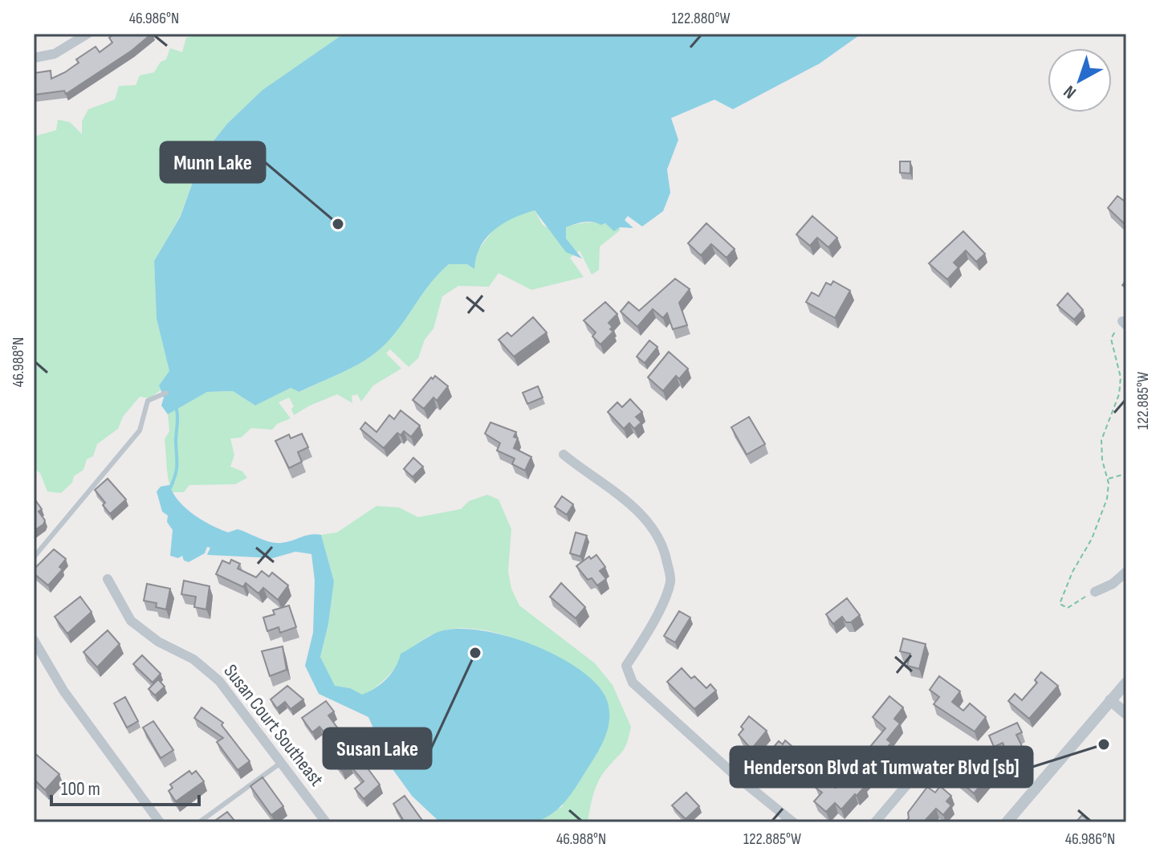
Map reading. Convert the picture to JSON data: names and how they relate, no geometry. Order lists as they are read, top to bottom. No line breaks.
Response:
{"streets":{"street":["Susan Court Southeast"]},"places":["Munn Lake","Susan Lake","Henderson Blvd at Tumwater Blvd [sb]"],"scale_bar":"100 m","north":"bottom left","coordinates":["46.986°N","122.880°W","46.988°N","122.885°W"]}
